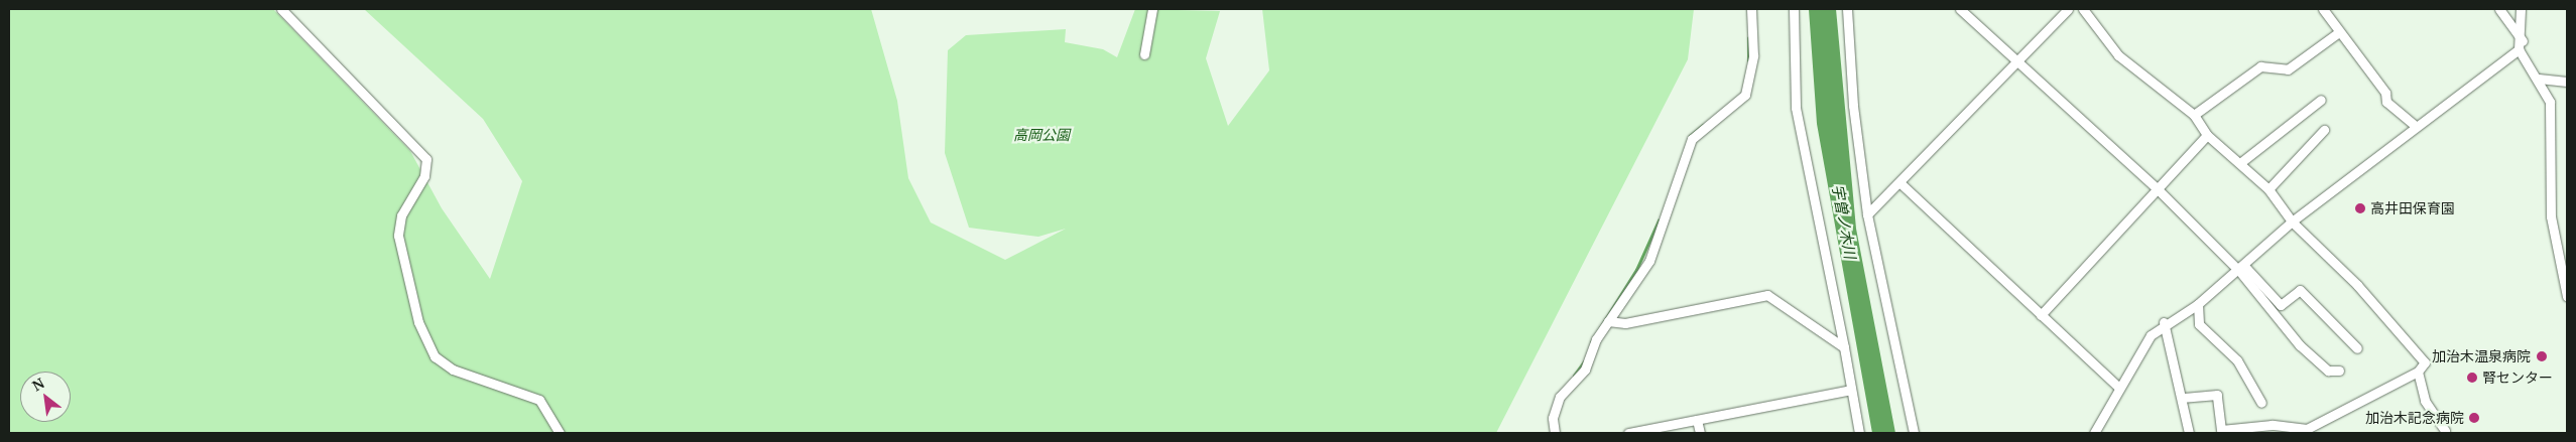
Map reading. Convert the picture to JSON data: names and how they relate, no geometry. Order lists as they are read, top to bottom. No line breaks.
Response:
{"water":["宇曽ノ木川"],"parks":["高岡公園"],"places":["高井田保育園","加治木温泉病院","腎センター","加治木記念病院"],"north":"top left"}
